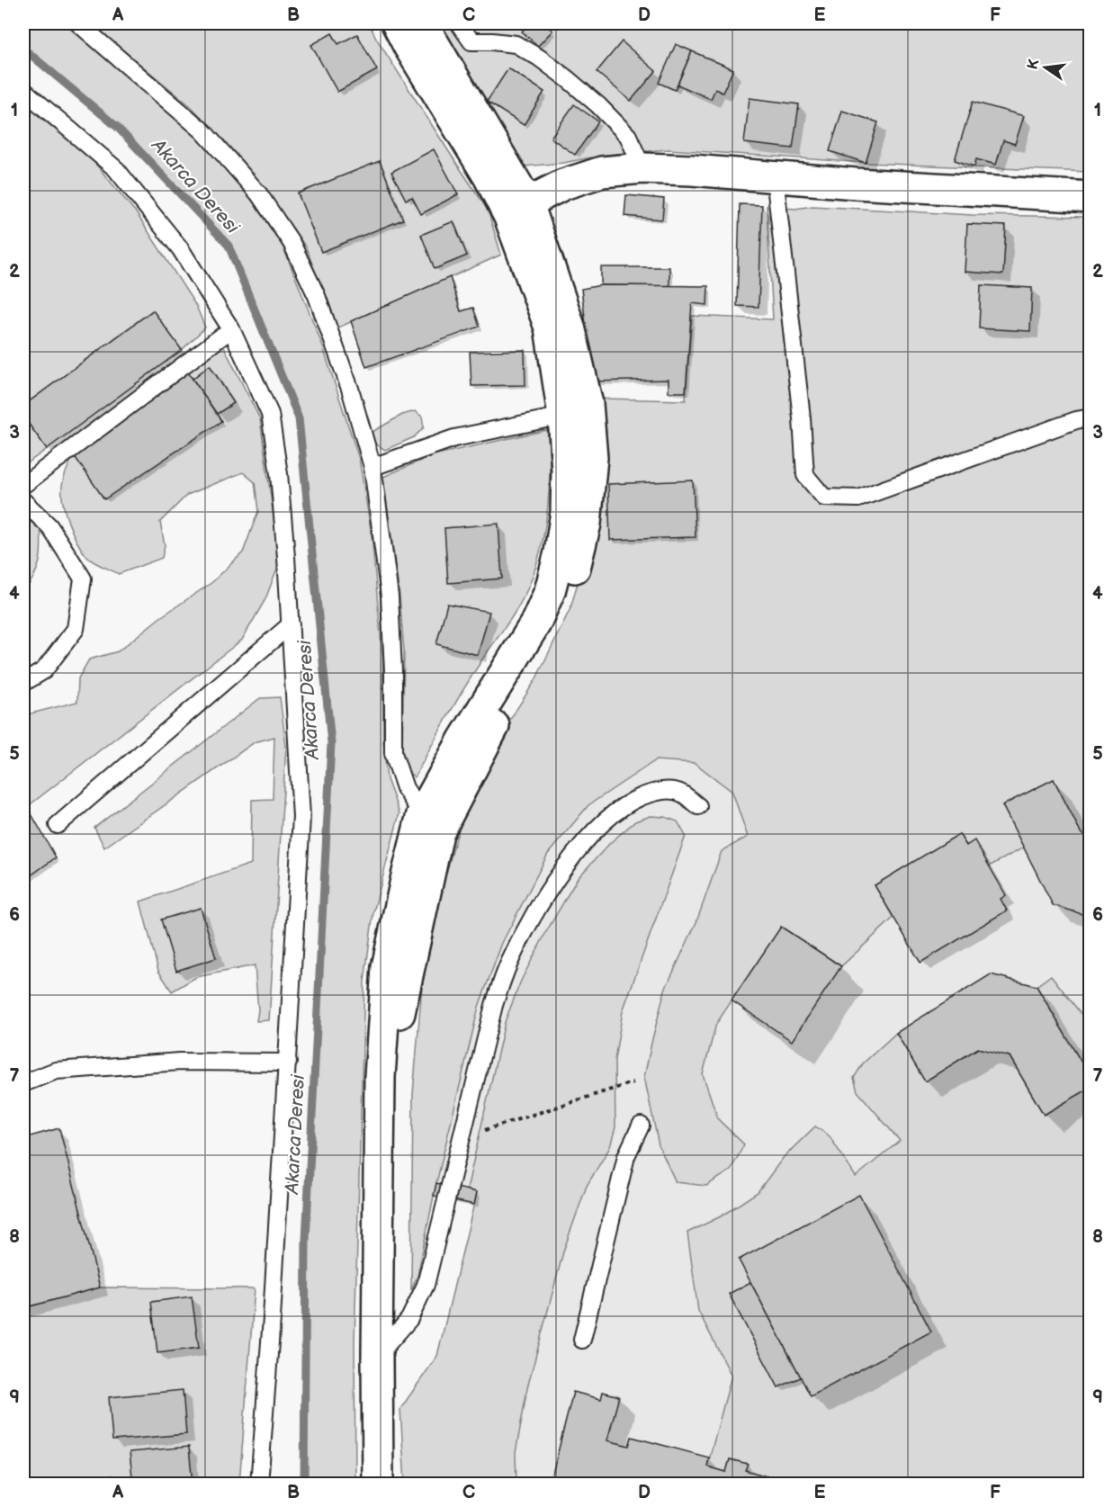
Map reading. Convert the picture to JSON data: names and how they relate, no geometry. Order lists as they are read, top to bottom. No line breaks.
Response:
{"water":["Akarca Deresi"],"north":"left","grid":{"columns":["A","B","C","D","E","F"],"rows":["1","2","3","4","5","6","7","8","9"]}}
